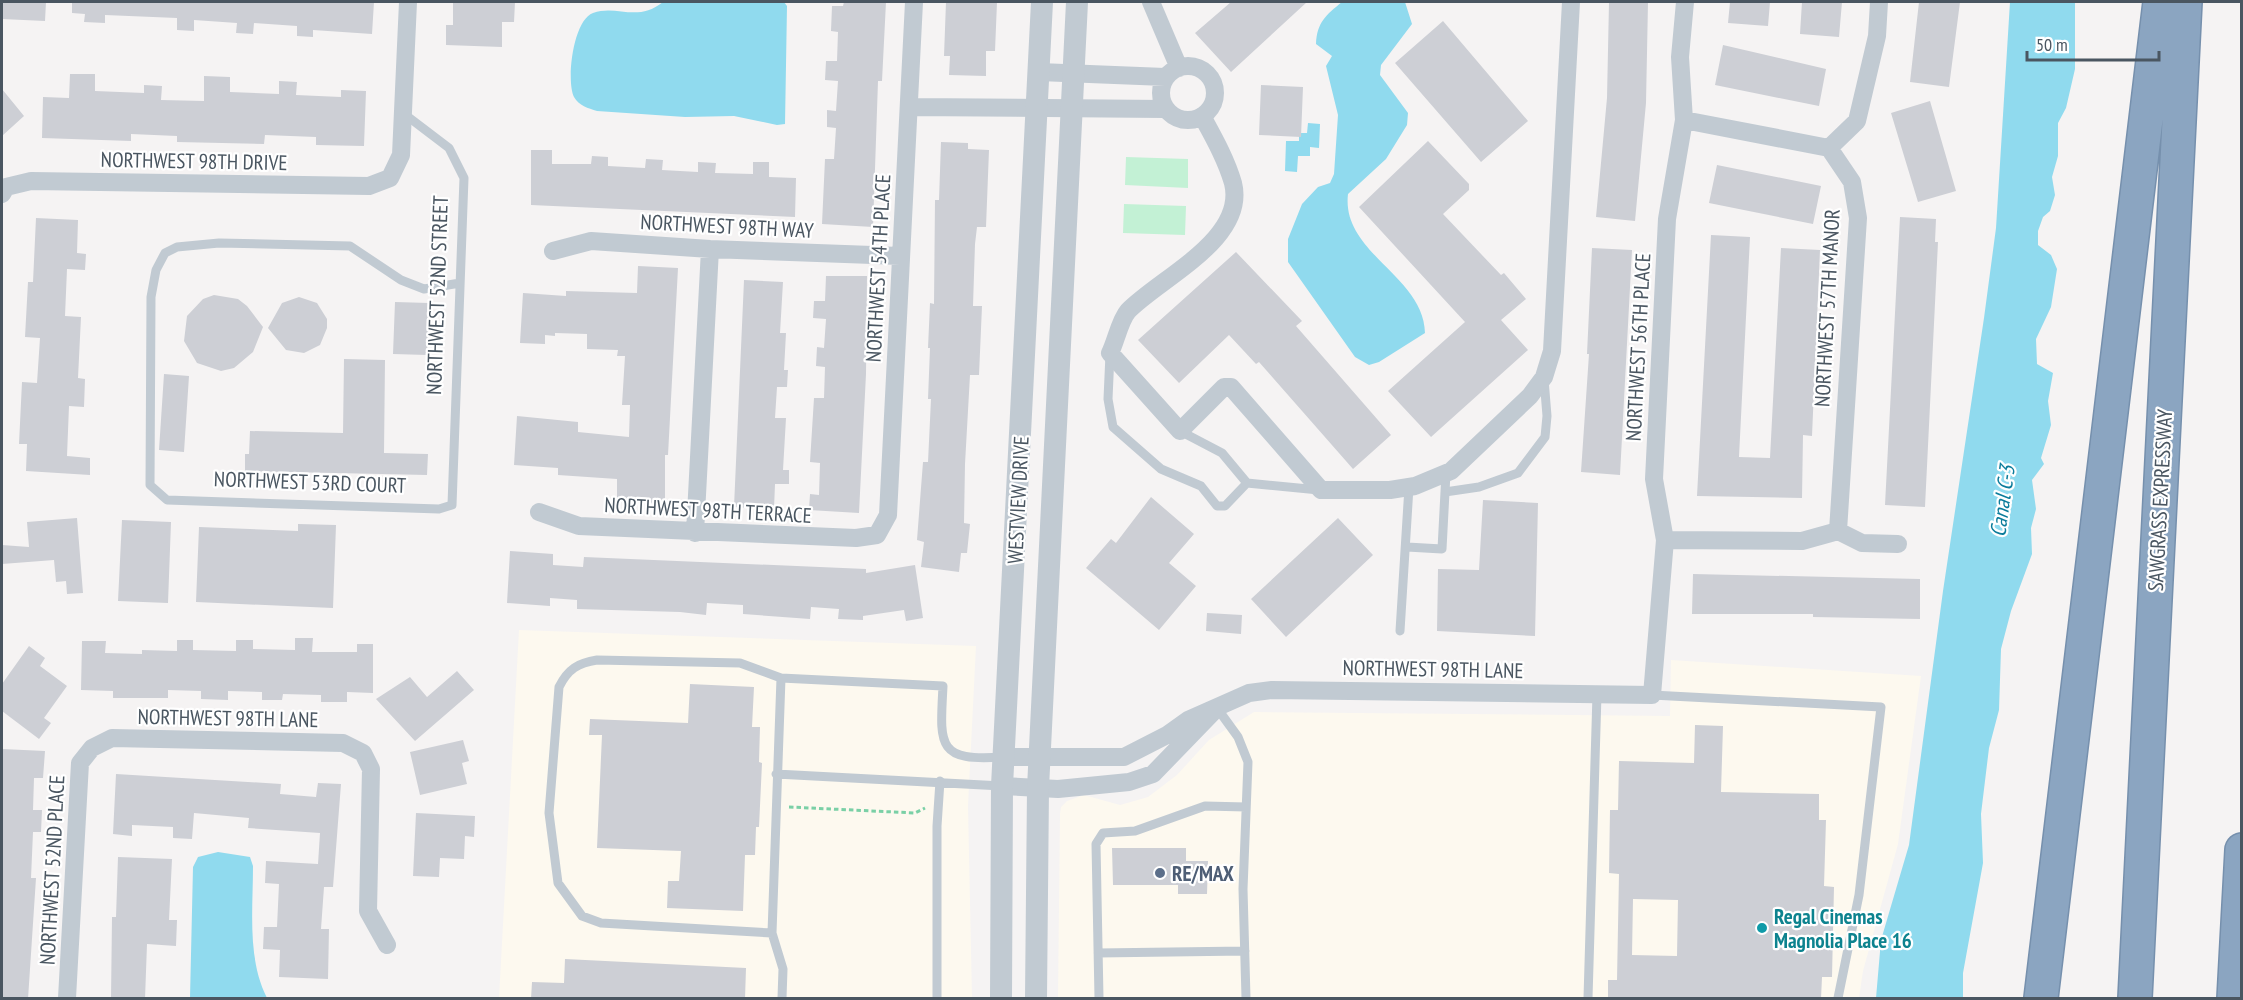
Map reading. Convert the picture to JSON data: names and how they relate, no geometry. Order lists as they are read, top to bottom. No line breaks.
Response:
{"streets":{"highway":["SAWGRASS EXPRESSWAY"],"street":["NORTHWEST 98TH DRIVE","NORTHWEST 98TH WAY","NORTHWEST 54TH PLACE","NORTHWEST 57TH MANOR","NORTHWEST 56TH PLACE","WESTVIEW DRIVE","NORTHWEST 98TH TERRACE","NORTHWEST 98TH LANE","NORTHWEST 52ND PLACE"],"lane":["NORTHWEST 52ND STREET","NORTHWEST 53RD COURT"]},"crossings":[["NORTHWEST 98TH DRIVE","NORTHWEST 52ND STREET"],["NORTHWEST 98TH WAY","NORTHWEST 54TH PLACE"],["NORTHWEST 54TH PLACE","NORTHWEST 98TH TERRACE"],["NORTHWEST 52ND STREET","NORTHWEST 53RD COURT"],["NORTHWEST 56TH PLACE","NORTHWEST 98TH LANE"],["WESTVIEW DRIVE","NORTHWEST 98TH LANE"],["NORTHWEST 98TH LANE","NORTHWEST 52ND PLACE"]],"water":["Canal C-3"],"places":["RE/MAX","Regal Cinemas Magnolia Place 16"],"scale_bar":"50 m"}
